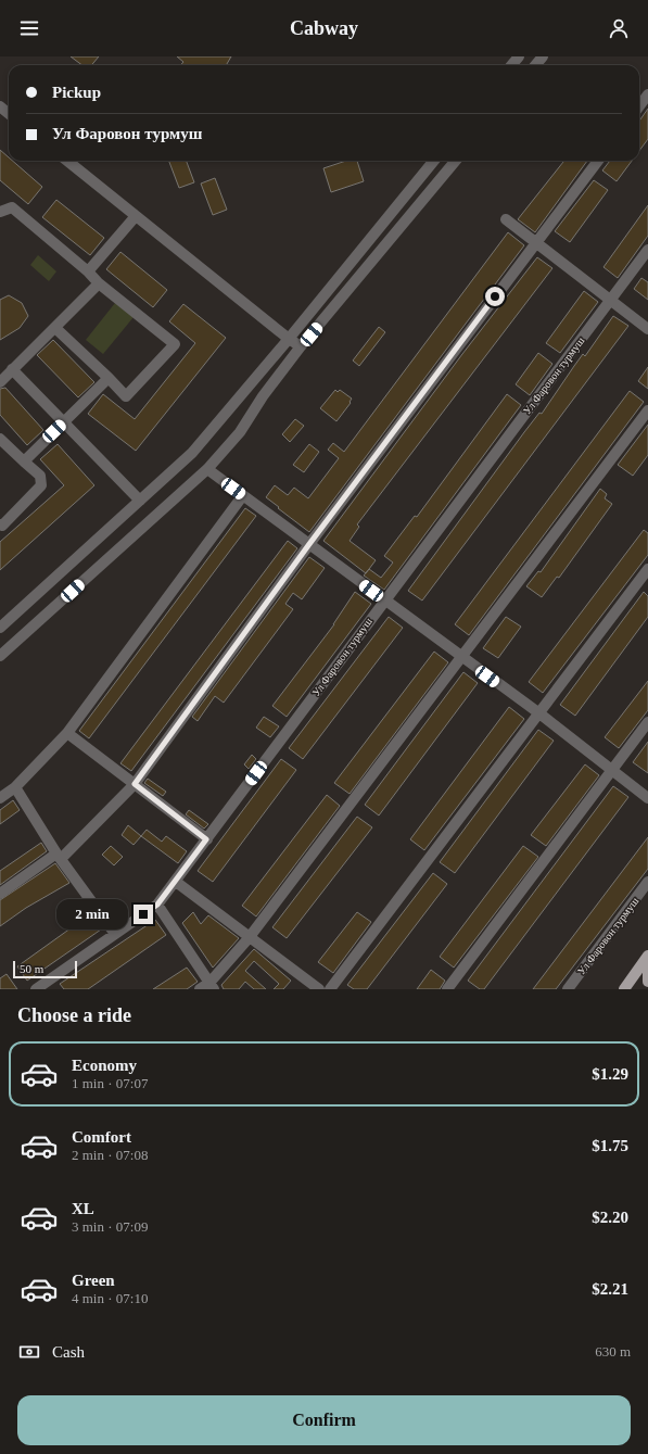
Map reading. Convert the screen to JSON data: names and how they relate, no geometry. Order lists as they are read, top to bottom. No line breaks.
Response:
{"streets":{"street":["Ул Фаровон турмуш"]},"scale_bar":"50 m","page":{"header":"Cabway","banner":["Pickup","Ул Фаровон турмуш"],"bubble":"2 min","scale":"50 m","heading":"Choose a ride","list":[{"name":"Economy","note":"1 min · 07:07","value":"$1.29"},{"name":"Comfort","note":"2 min · 07:08","value":"$1.75"},{"name":"XL","note":"3 min · 07:09","value":"$2.20"},{"name":"Green","note":"4 min · 07:10","value":"$2.21"}],"pay":["Cash","630 m"],"buttons":"Confirm"}}
